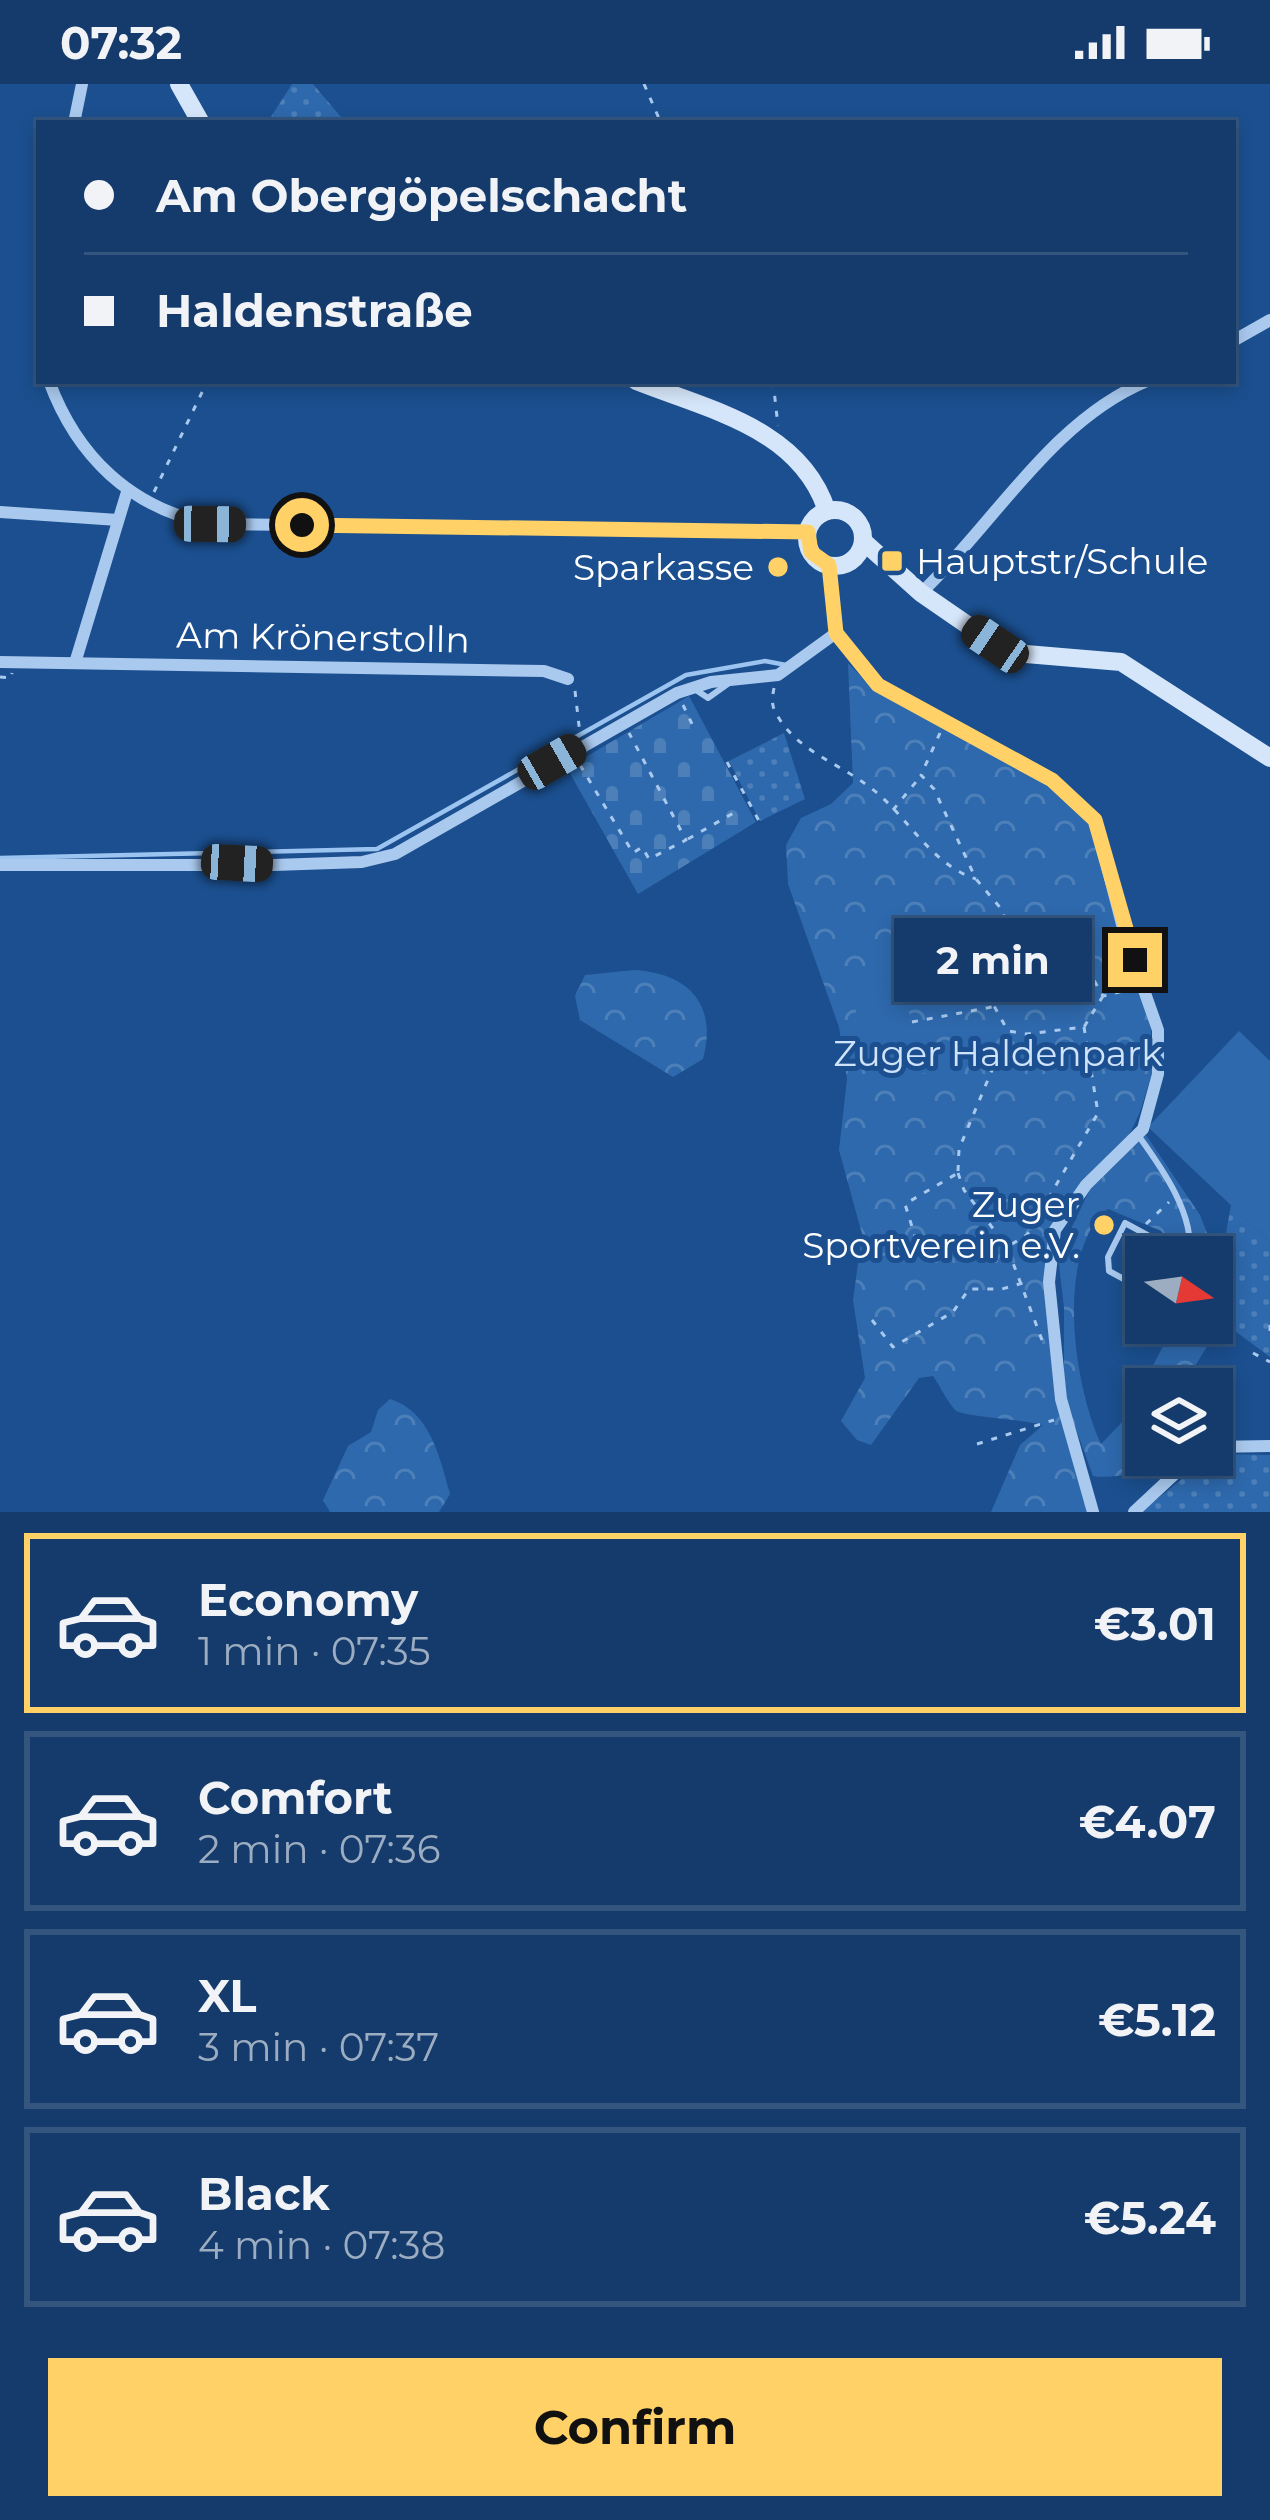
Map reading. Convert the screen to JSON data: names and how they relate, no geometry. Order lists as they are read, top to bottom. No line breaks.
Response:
{"streets":{"street":["Am Krönerstolln"]},"parks":["Zuger Haldenpark"],"places":{"transit":["Hauptstr/Schule"],"other":["Sparkasse","Zuger Sportverein e.V."]},"north":"right","page":{"status":"07:32","banner":["Am Obergöpelschacht","Haldenstraße"],"bubble":"2 min","list":[{"name":"Economy","note":"1 min · 07:35","value":"€3.01"},{"name":"Comfort","note":"2 min · 07:36","value":"€4.07"},{"name":"XL","note":"3 min · 07:37","value":"€5.12"},{"name":"Black","note":"4 min · 07:38","value":"€5.24"}],"buttons":"Confirm"}}
